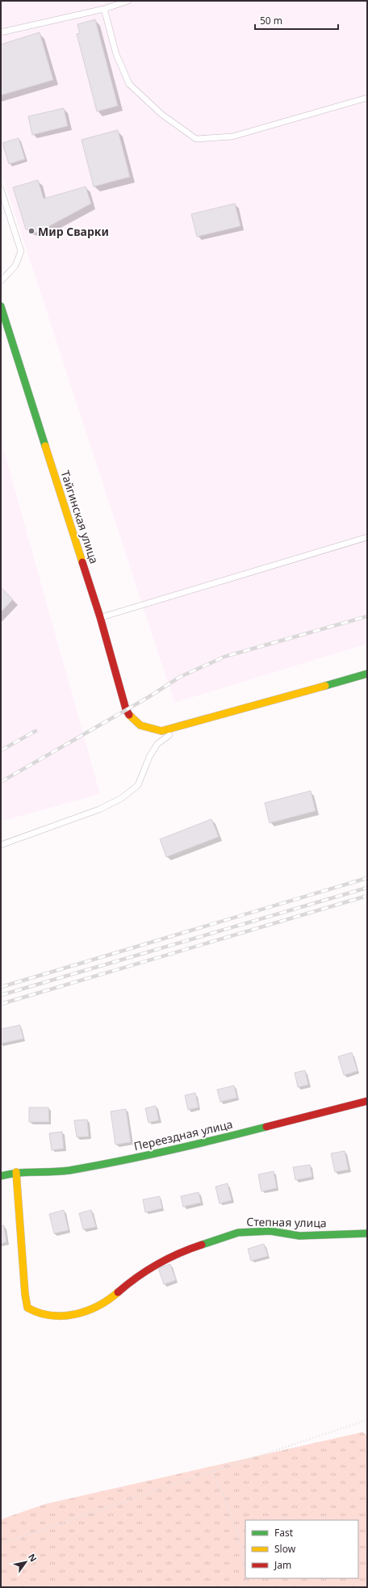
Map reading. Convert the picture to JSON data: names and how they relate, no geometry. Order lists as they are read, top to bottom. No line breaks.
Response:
{"streets":{"main road":["Тайгинская улица","Переездная улица","Степная улица"]},"crossings":[["Переездная улица","Степная улица"]],"places":["Мир Сварки"],"legend":["Fast","Slow","Jam"],"scale_bar":"50 m","north":"top right"}
